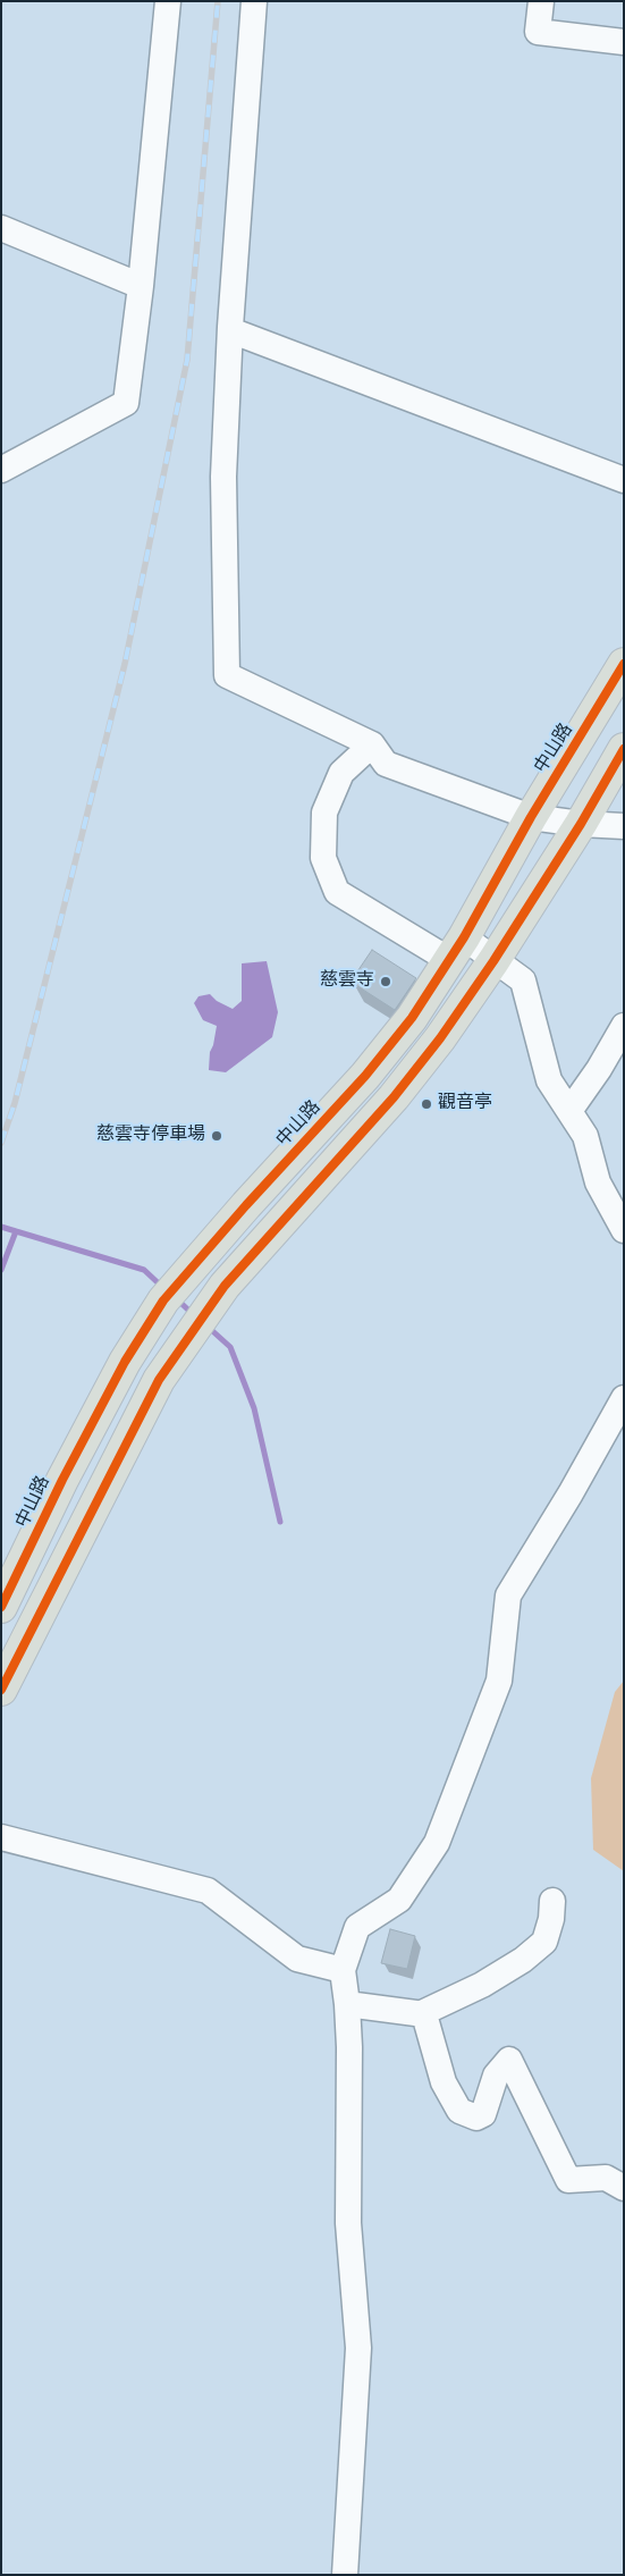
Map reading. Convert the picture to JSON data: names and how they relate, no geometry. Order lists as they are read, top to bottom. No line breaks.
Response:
{"streets":{"main road":["中山路"]},"places":["慈雲寺","觀音亭","慈雲寺停車場"]}
